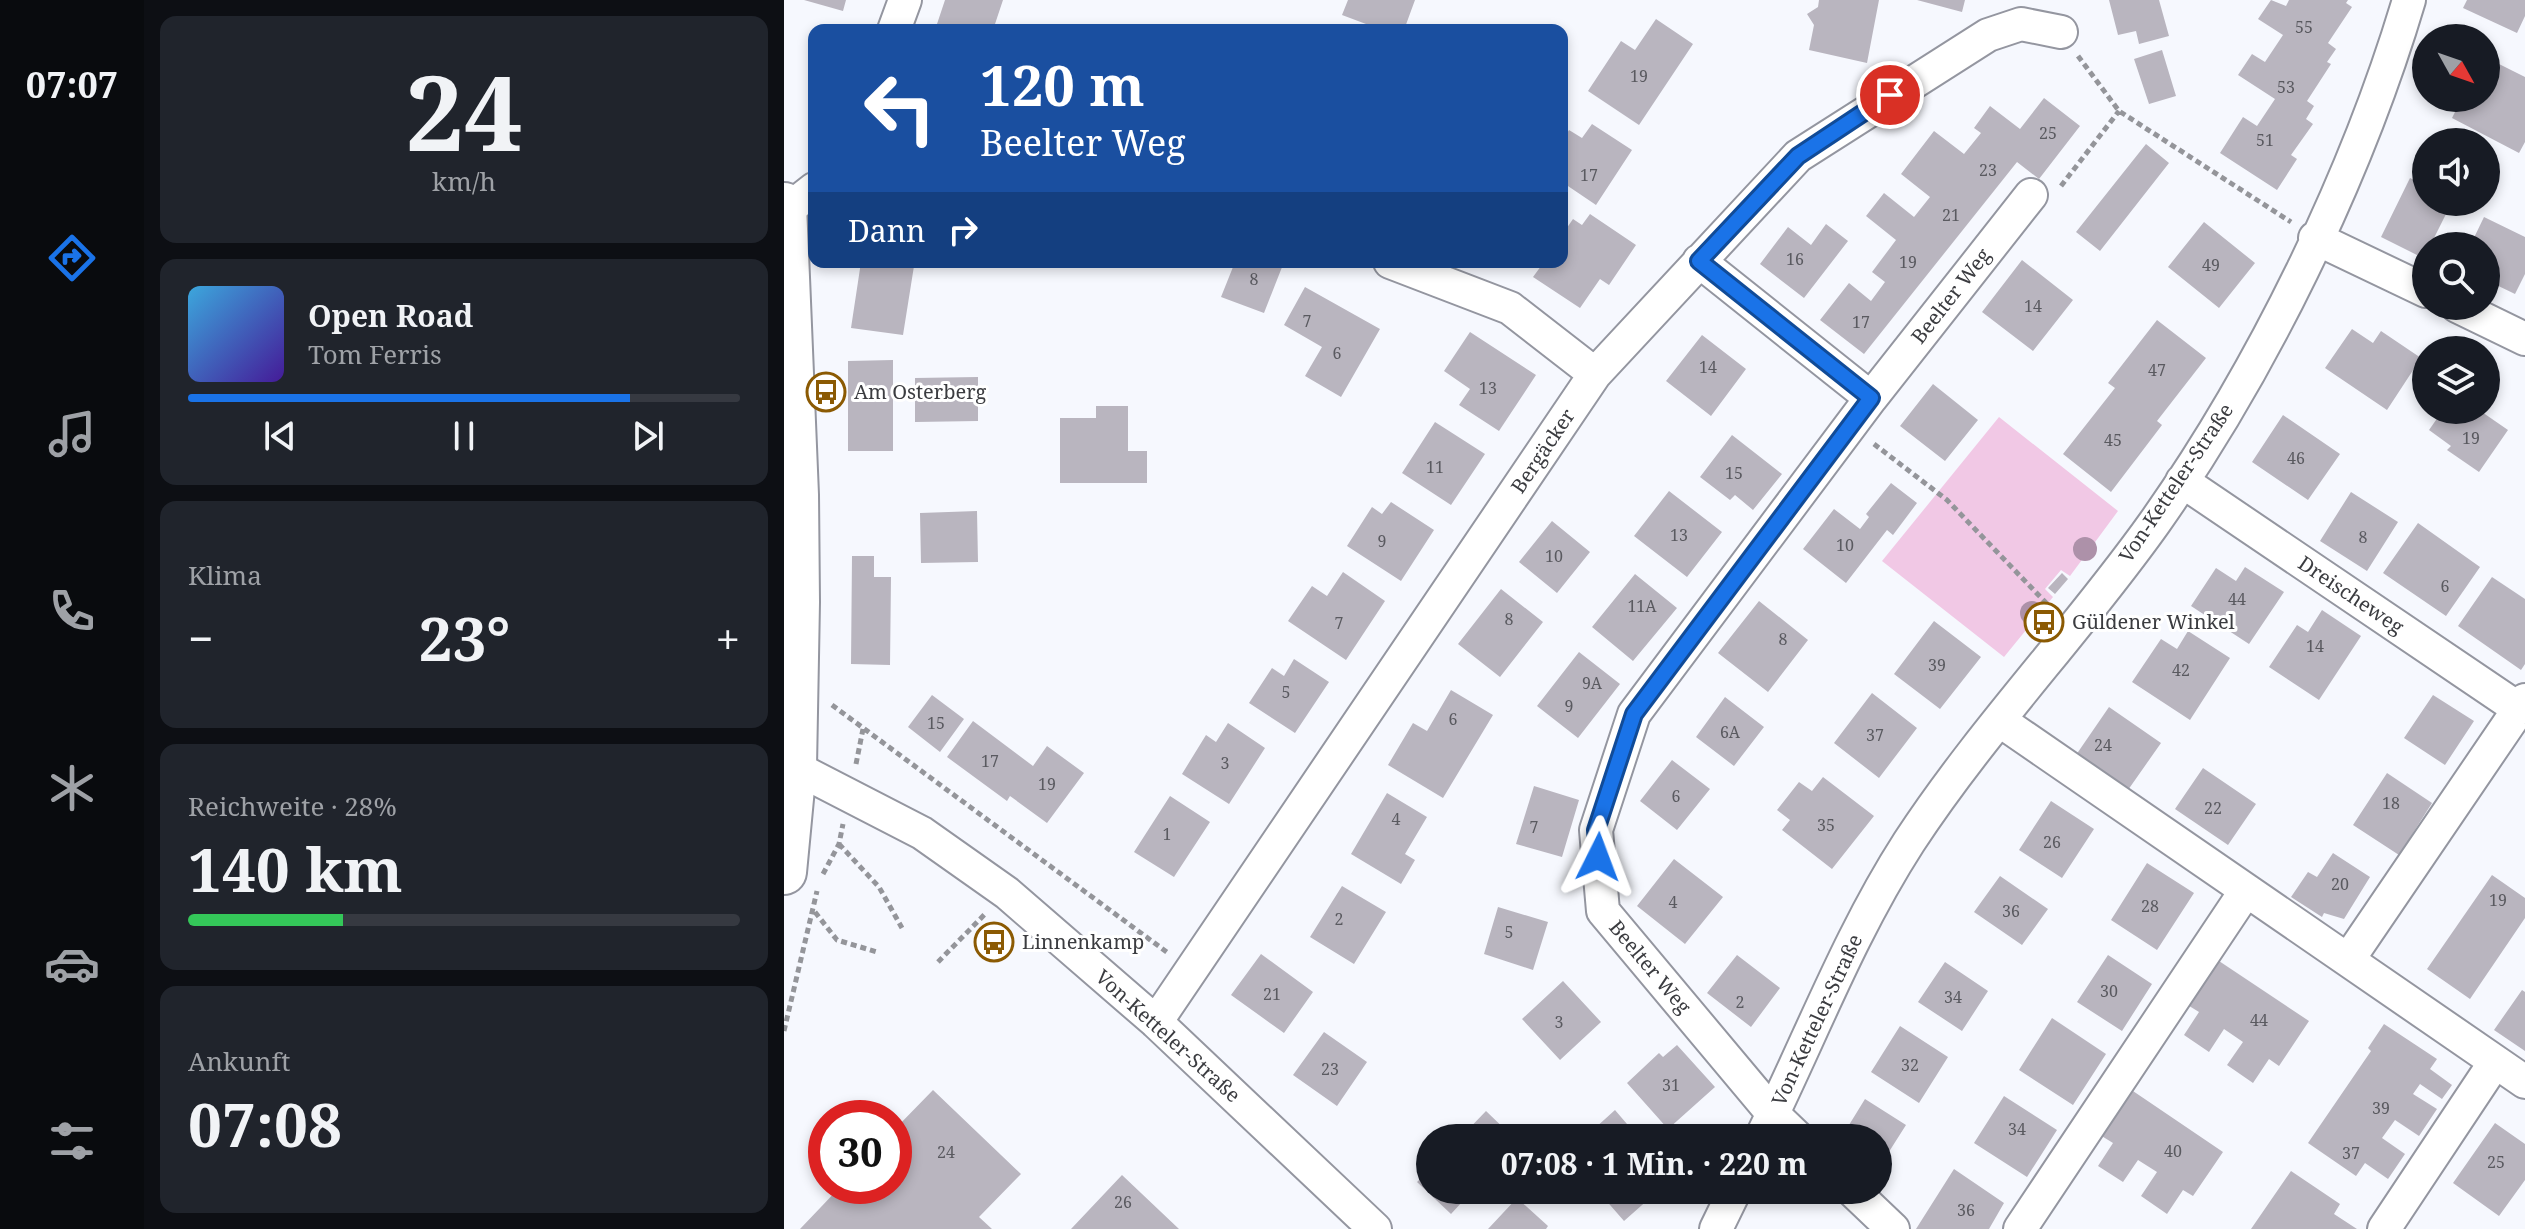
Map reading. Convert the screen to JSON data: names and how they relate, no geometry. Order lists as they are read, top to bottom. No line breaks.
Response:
{"streets":{"street":["Beelter Weg","Bergäcker","Von-Ketteler-Straße","Dreischeweg"]},"crossings":[["Bergäcker","Von-Ketteler-Straße"],["Von-Ketteler-Straße","Dreischeweg"]],"places":{"bus stop":["Am Osterberg","Güldener Winkel","Linnenkamp"]},"house_numbers":["55","19","53","25","51","23","17","21","16","19","49","8","14","7","17","6","14","47","13","19","45","46","11","15","13","8","9","10","10","6","44","11A","8","7","8","14","39","42","9A","5","9","6","15","6A","37","24","17","3","19","6","18","22","4","35","7","1","26","20","19","4","28","36","2","5","30","21","34","2","44","3","32","23","31","39","34","40","24","37","25","26","36"],"north":"bottom right","page":{"tabs":"07:07","tile":[["24","km/h"],"Klima",["Reichweite · 28%","140 km"],["Ankunft","07:08"]],"turn":["120 m","Beelter Weg"],"then":"Dann","song":["Open Road","Tom Ferris"],"heat":["−","23°","+"],"limit":"30","trip":"07:08 · 1 Min. · 220 m"}}
